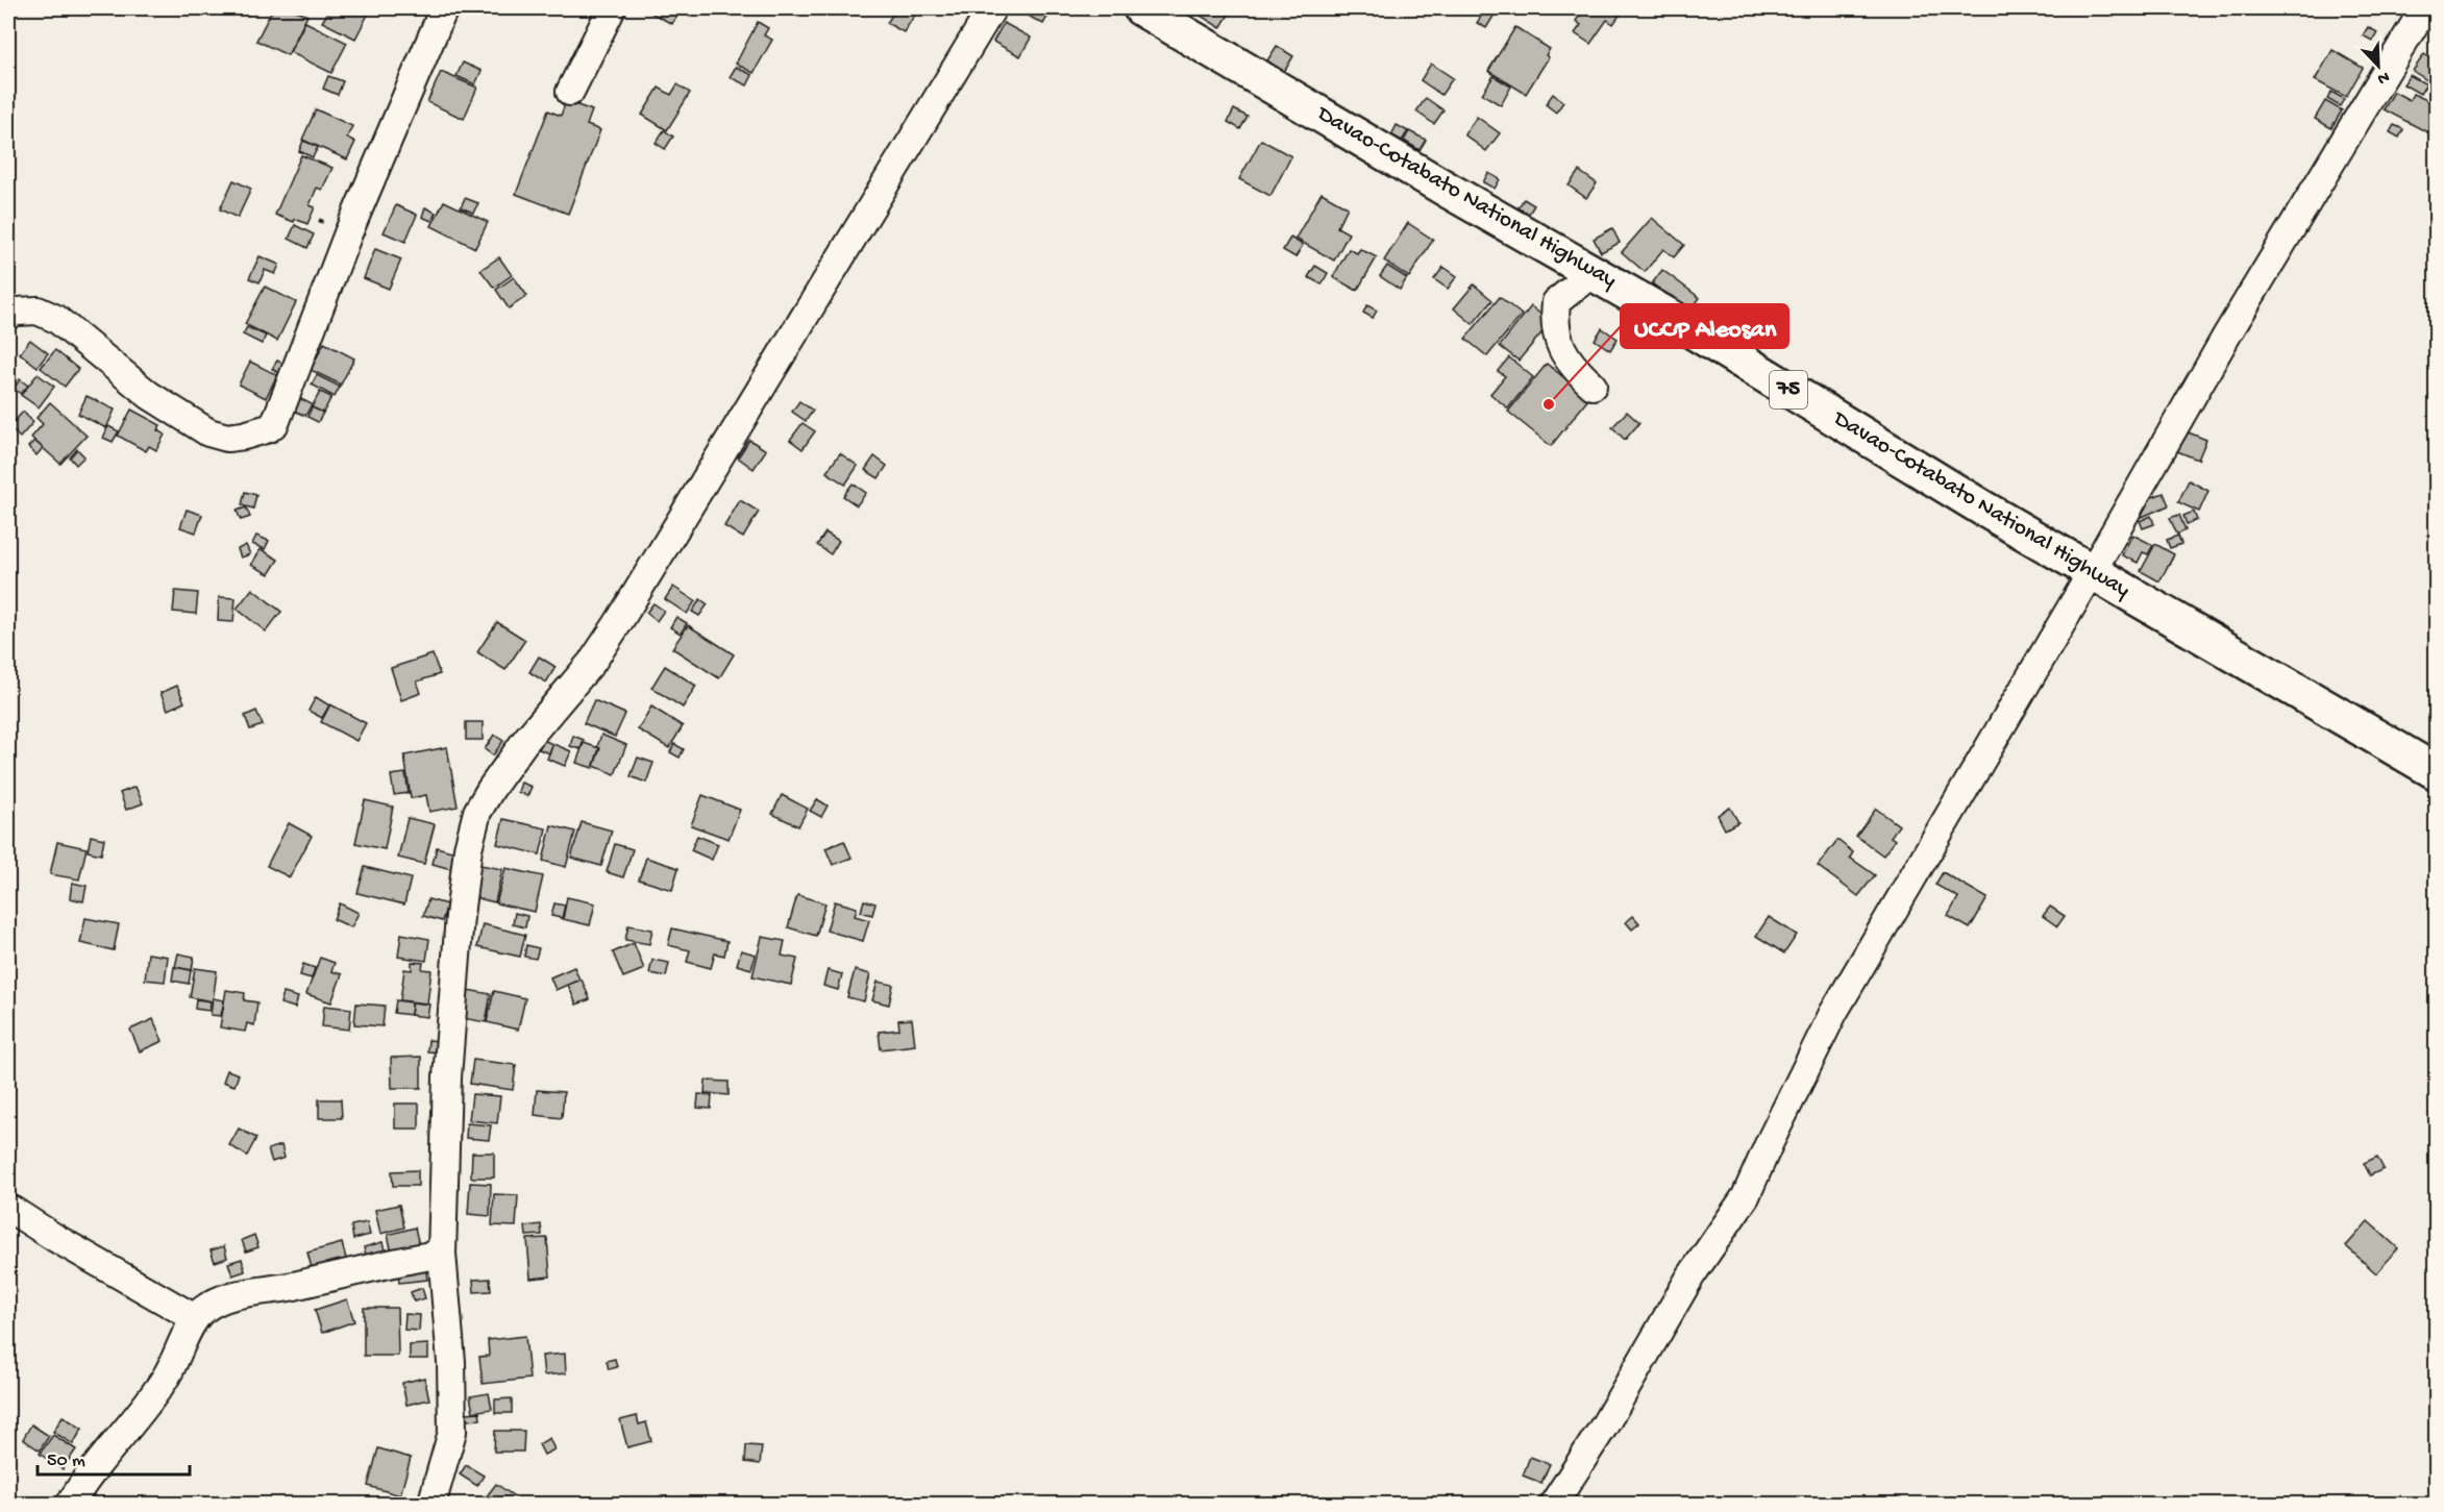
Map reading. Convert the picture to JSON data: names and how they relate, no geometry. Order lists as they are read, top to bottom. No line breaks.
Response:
{"streets":{"highway":["Davao-Cotabato National Highway","75"]},"places":["UCCP Aleosan"],"scale_bar":"50 m","north":"bottom right"}
